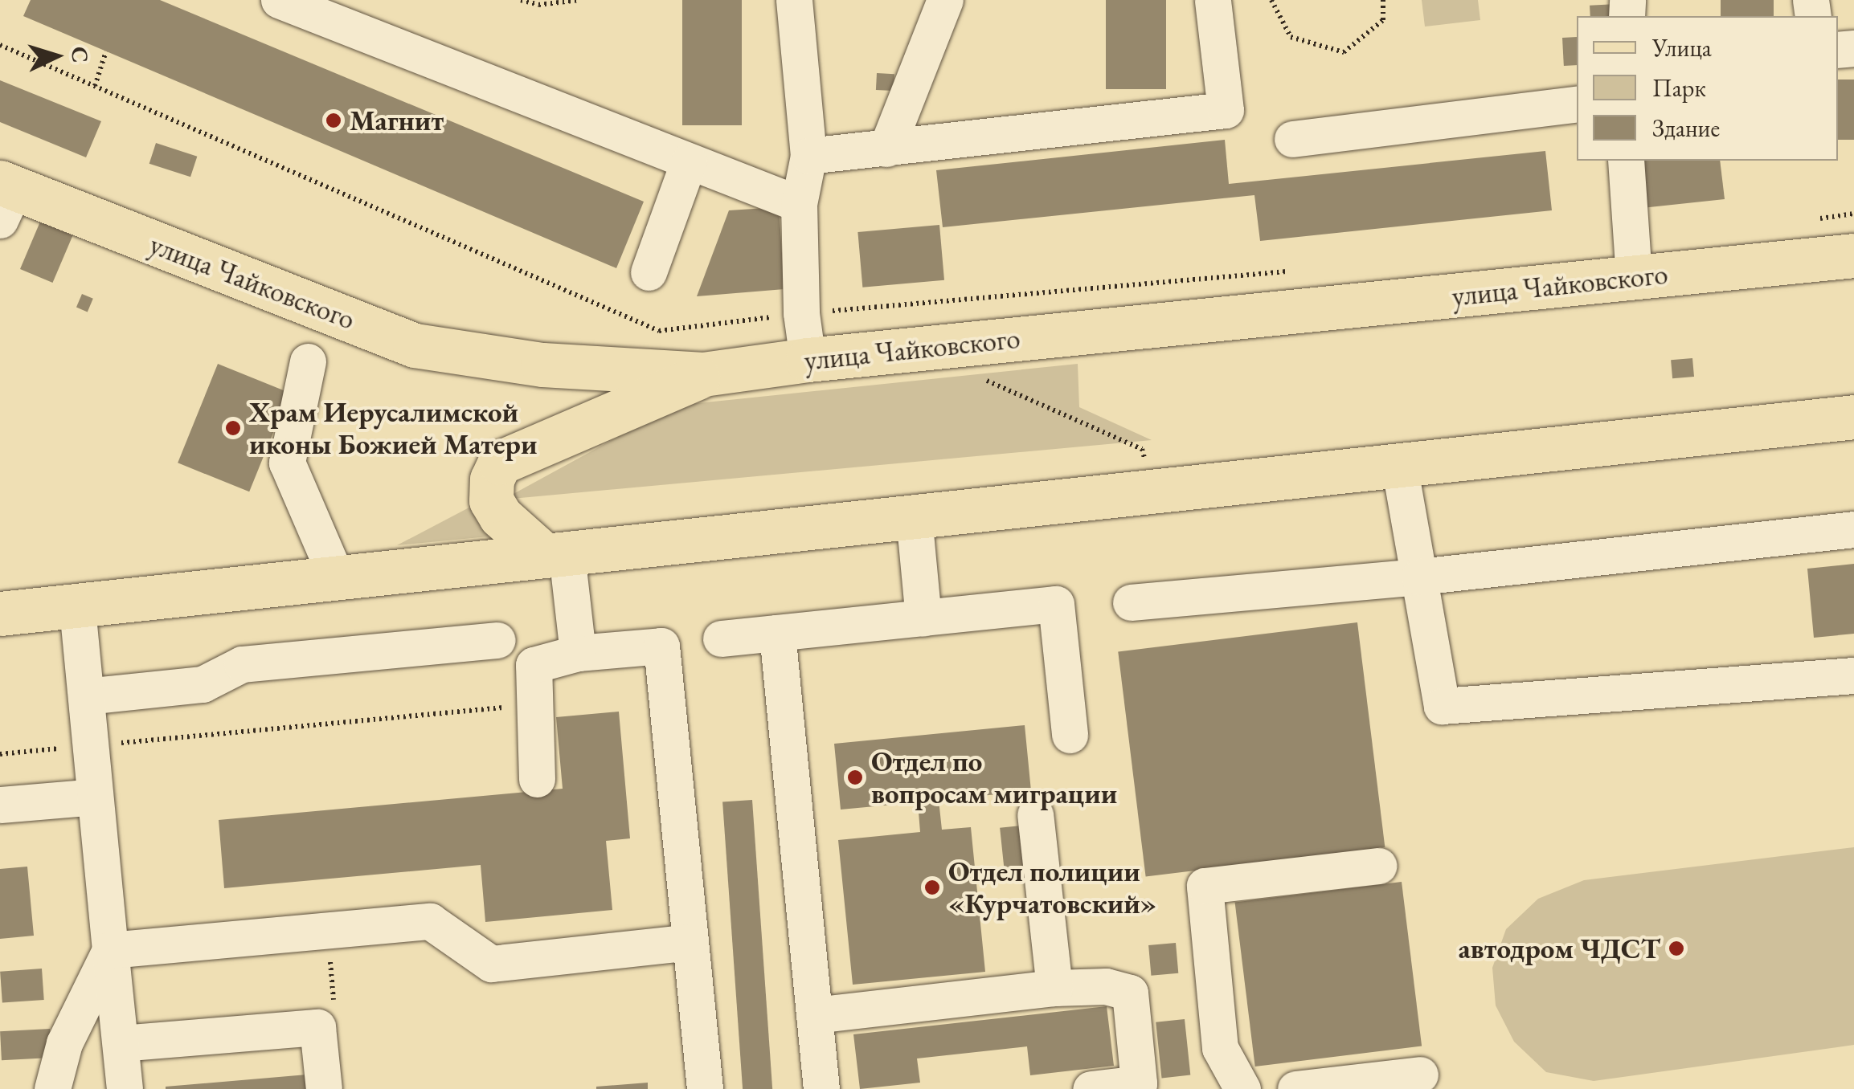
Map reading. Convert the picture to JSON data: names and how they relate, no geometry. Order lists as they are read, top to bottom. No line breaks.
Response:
{"streets":{"main road":["улица Чайковского"]},"places":["Магнит","Храм Иерусалимской иконы Божией Матери","Отдел по вопросам миграции","Отдел полиции «Курчатовский»","автодром ЧДСТ"],"legend":["Улица","Парк","Здание"],"north":"right"}
